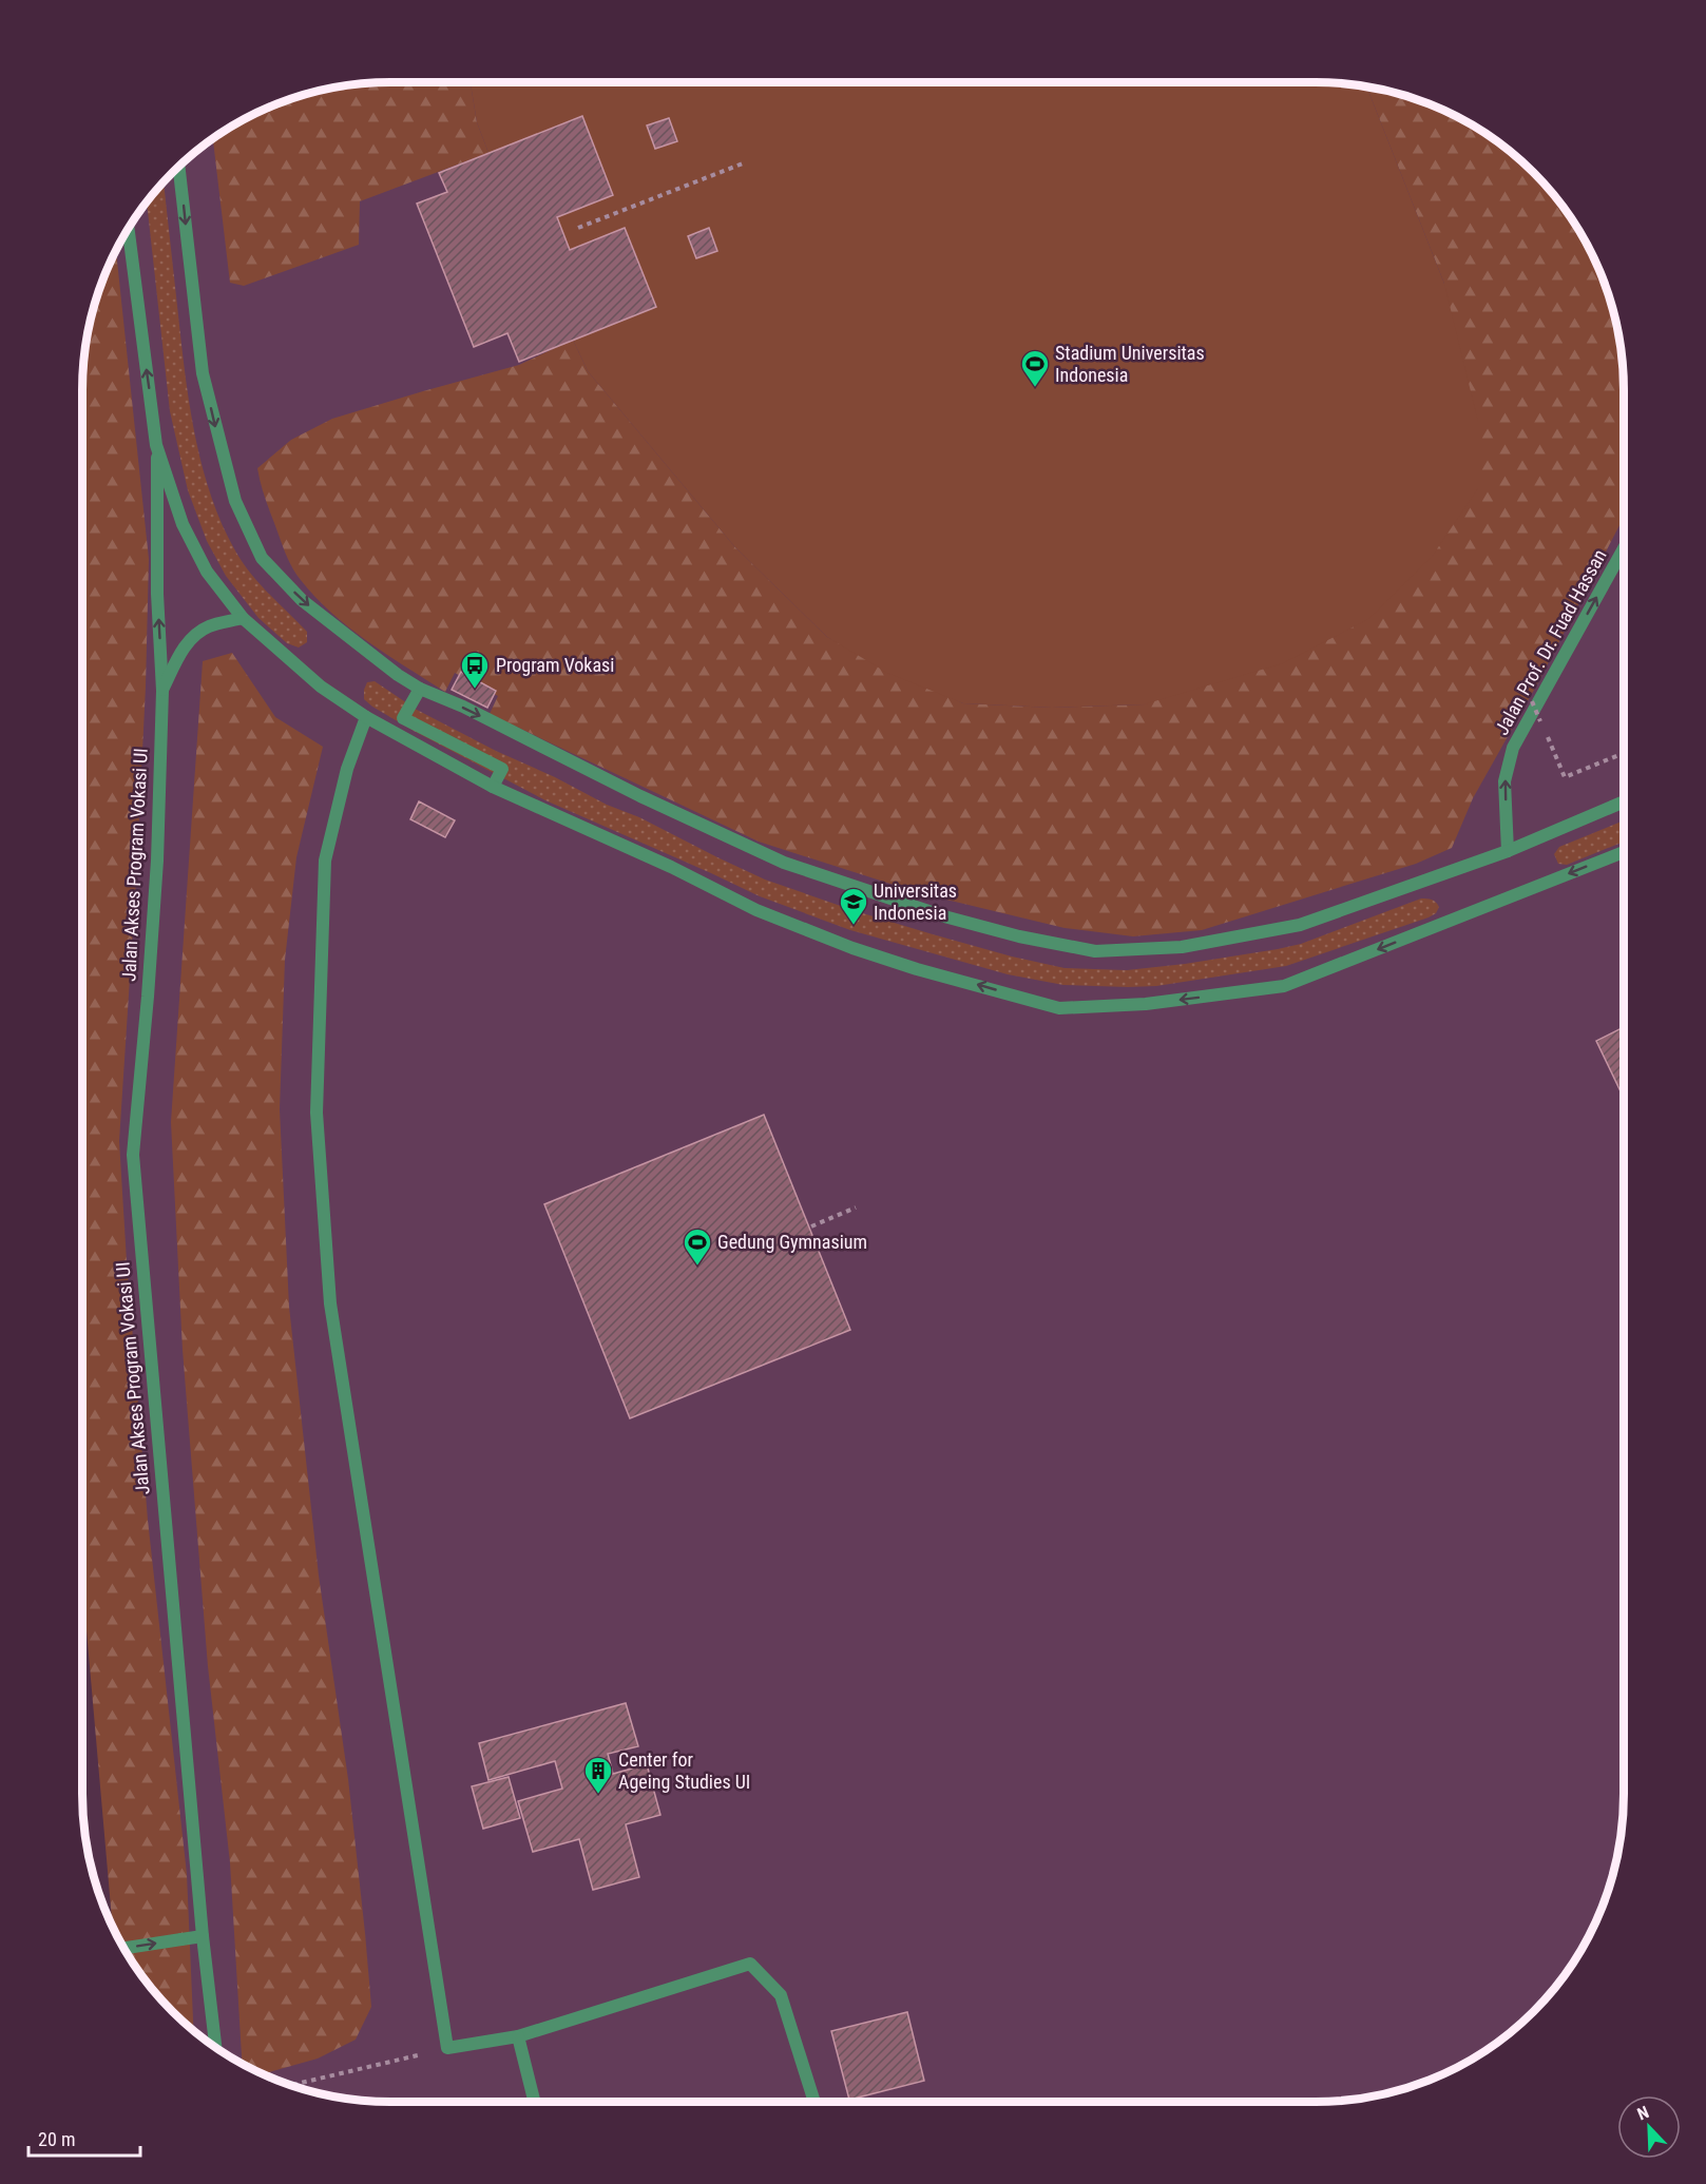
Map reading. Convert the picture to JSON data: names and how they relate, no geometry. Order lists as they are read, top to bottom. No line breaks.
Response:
{"streets":{"street":["Jalan Prof. Dr. Fuad Hassan","Jalan Akses Program Vokasi UI"]},"one_way":["Jalan Prof. Dr. Fuad Hassan"],"places":{"sports":["Stadium Universitas Indonesia","Gedung Gymnasium"],"bus stop":["Program Vokasi"],"school or university":["Universitas Indonesia"],"building":["Center for Ageing Studies UI"]},"scale_bar":"20 m","north":"top left"}
